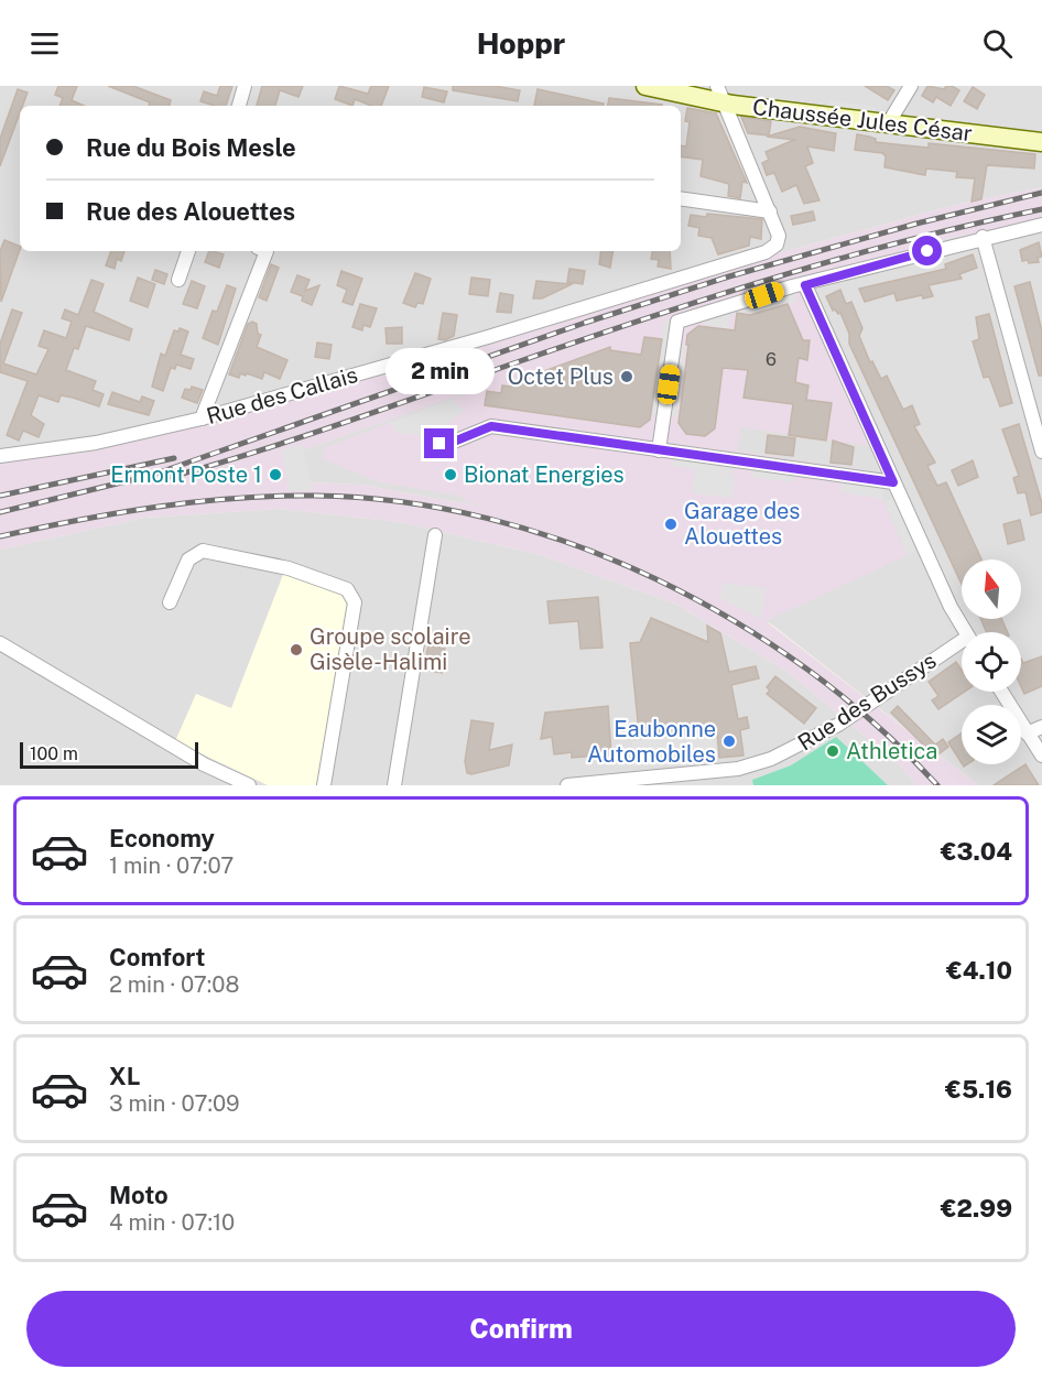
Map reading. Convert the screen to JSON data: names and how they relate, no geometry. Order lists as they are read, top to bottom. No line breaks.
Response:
{"streets":{"street":["Chaussée Jules César","Rue des Callais","Rue des Bussys"]},"places":["Octet Plus","Ermont Poste 1","Bionat Energies","Garage des Alouettes","Groupe scolaire Gisèle-Halimi","Eaubonne Automobiles","Athletica"],"house_numbers":["6"],"scale_bar":"100 m","north":"top","page":{"header":"Hoppr","banner":["Rue du Bois Mesle","Rue des Alouettes"],"bubble":"2 min","scale":"100 m","list":[{"name":"Economy","note":"1 min · 07:07","value":"€3.04"},{"name":"Comfort","note":"2 min · 07:08","value":"€4.10"},{"name":"XL","note":"3 min · 07:09","value":"€5.16"},{"name":"Moto","note":"4 min · 07:10","value":"€2.99"}],"buttons":"Confirm"}}
